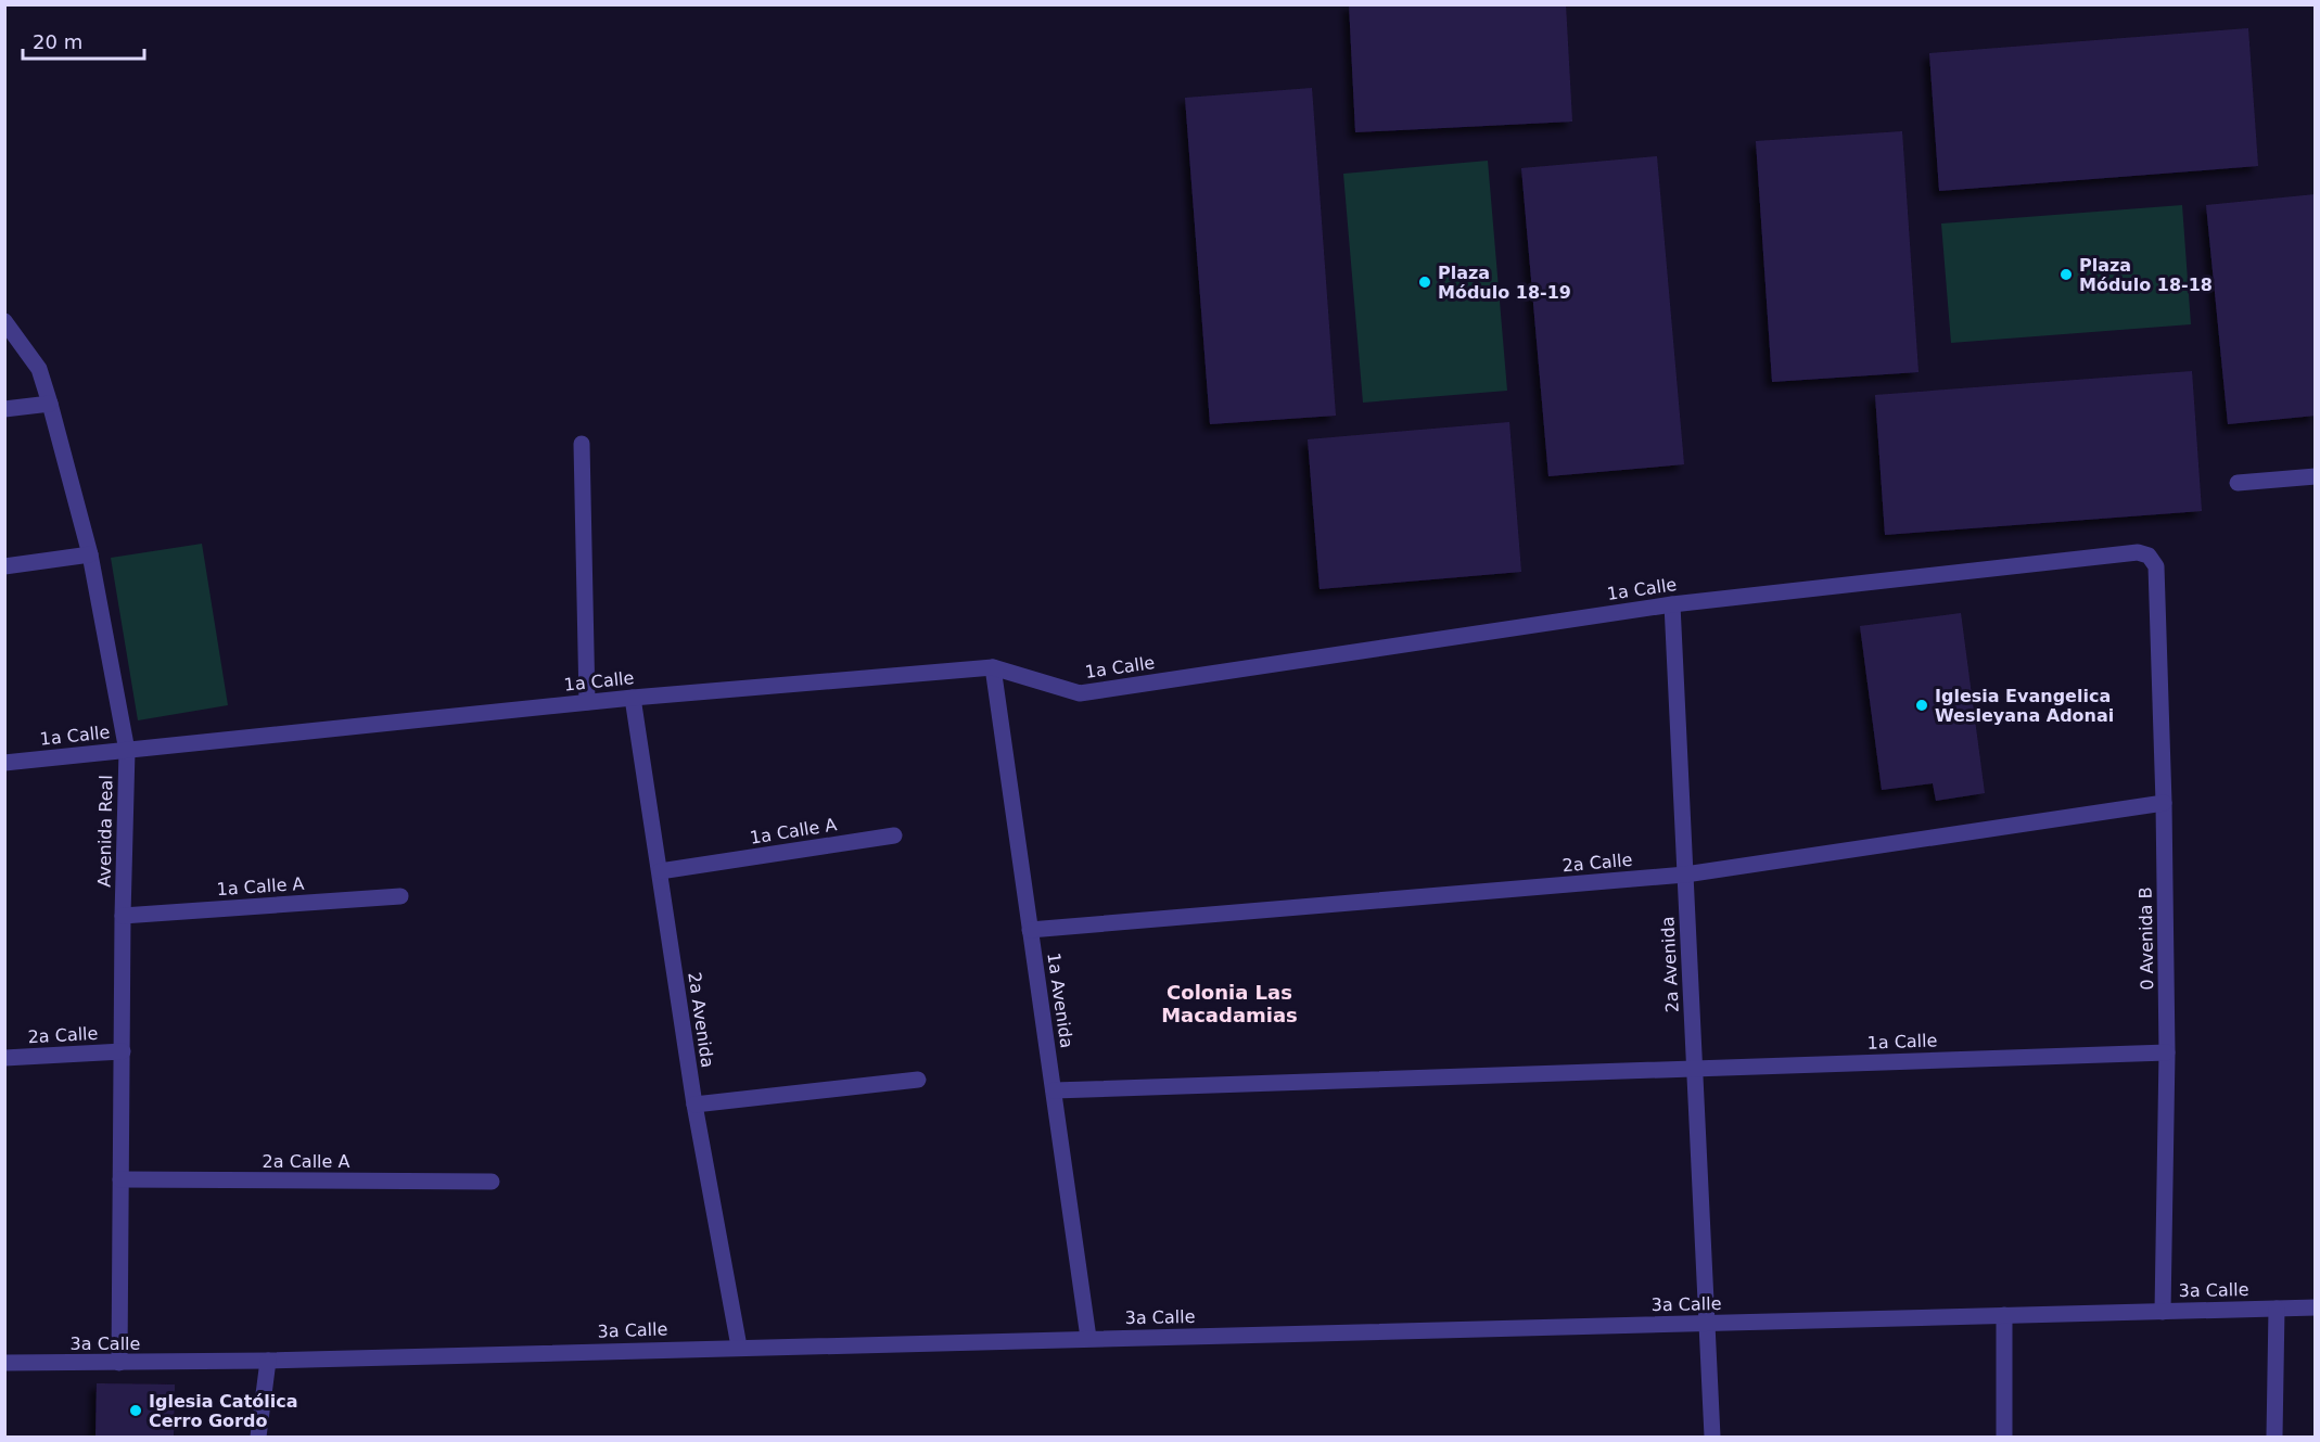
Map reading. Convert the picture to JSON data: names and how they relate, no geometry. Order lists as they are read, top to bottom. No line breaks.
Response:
{"streets":{"street":["1a Calle","Avenida Real","1a Calle A","2a Calle","0 Avenida B","2a Avenida","1a Avenida","2a Calle A","3a Calle"]},"crossings":[["1a Calle","Avenida Real"],["1a Calle","0 Avenida B"],["1a Calle","2a Avenida"],["1a Calle","1a Avenida"],["Avenida Real","1a Calle A"],["Avenida Real","2a Calle"],["Avenida Real","2a Calle A"],["Avenida Real","3a Calle"],["1a Calle A","2a Avenida"],["2a Calle","0 Avenida B"],["2a Calle","2a Avenida"],["2a Calle","1a Avenida"],["0 Avenida B","3a Calle"],["2a Avenida","3a Calle"],["1a Avenida","3a Calle"]],"districts":["Colonia Las Macadamias"],"places":["Plaza Módulo 18-18","Plaza Módulo 18-19","Iglesia Evangelica Wesleyana Adonai","Iglesia Católica Cerro Gordo"],"scale_bar":"20 m"}
